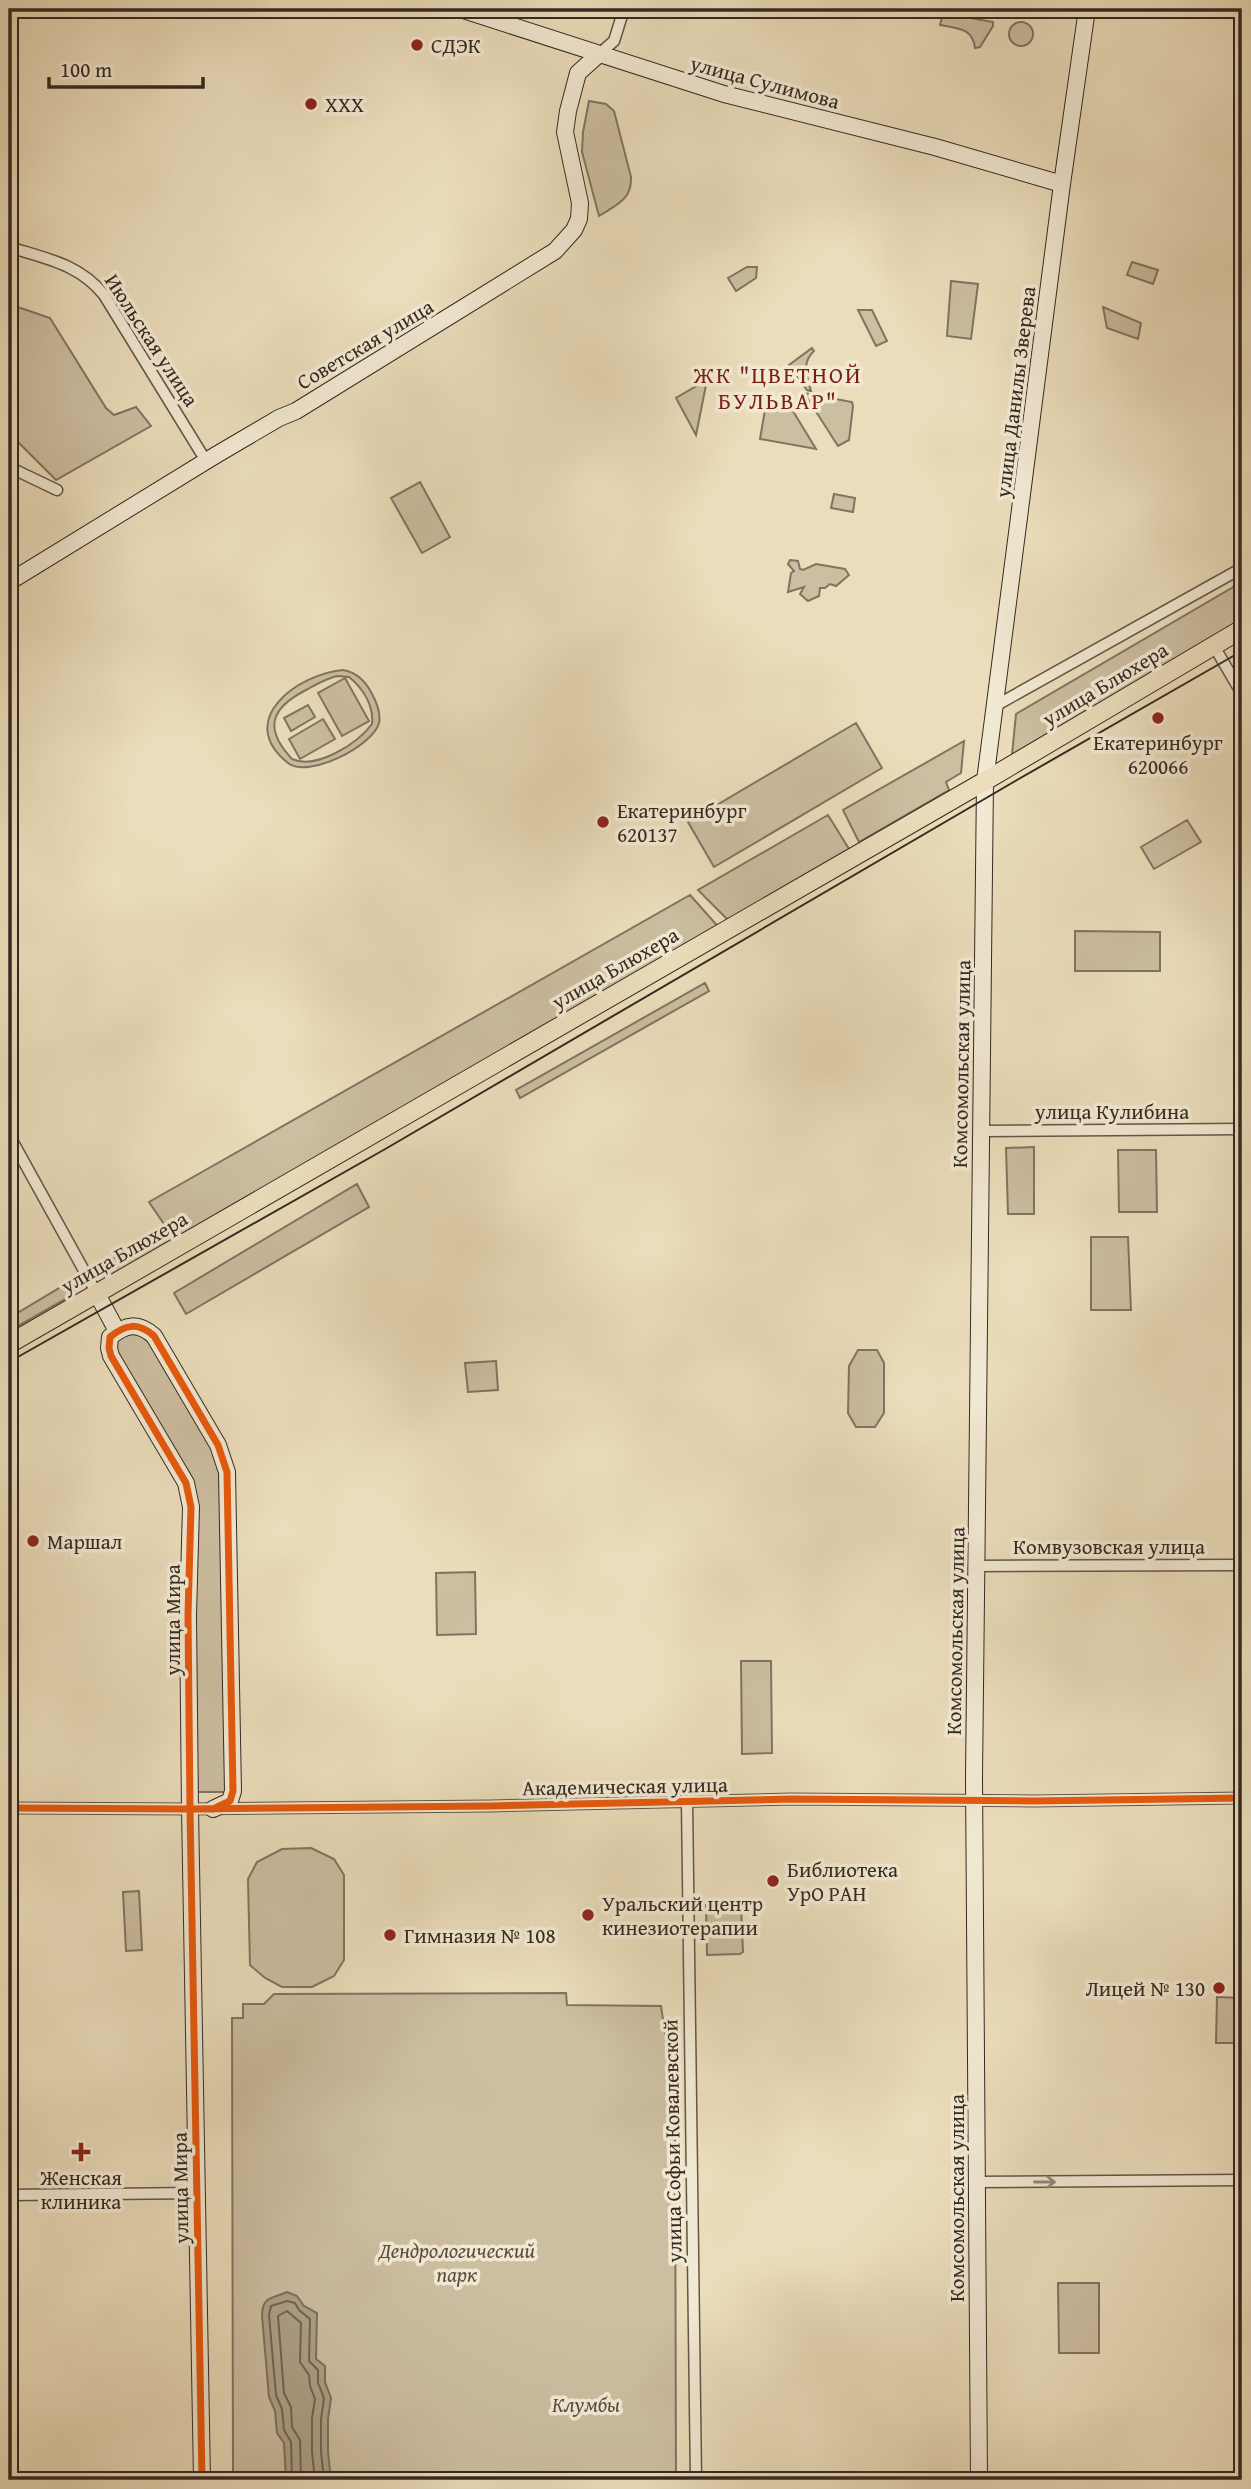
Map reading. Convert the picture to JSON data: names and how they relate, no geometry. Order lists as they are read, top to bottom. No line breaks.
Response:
{"streets":{"main road":["улица Сулимова","Советская улица","улица Данилы Зверева","улица Блюхера","Комсомольская улица","улица Мира"],"street":["Июльская улица","улица Кулибина","Комвузовская улица","Академическая улица","улица Софьи Ковалевской"]},"crossings":[["улица Сулимова","Советская улица"],["улица Сулимова","улица Данилы Зверева"],["Июльская улица","Советская улица"],["улица Данилы Зверева","улица Блюхера"],["улица Данилы Зверева","Комсомольская улица"],["улица Блюхера","Комсомольская улица"],["Комсомольская улица","улица Кулибина"],["Комсомольская улица","Комвузовская улица"],["Комсомольская улица","Академическая улица"],["улица Мира","Академическая улица"],["Академическая улица","улица Софьи Ковалевской"]],"districts":["ЖК \"ЦВЕТНОЙ БУЛЬВАР\""],"parks":["Дендрологический парк","Клумбы"],"places":{"other":["СДЭК","XXX","Екатеринбург 620066","Екатеринбург 620137","Маршал","Библиотека УрО РАН","Уральский центр кинезиотерапии","Гимназия № 108","Лицей № 130"],"health":["Женская клиника"]},"scale_bar":"100 m"}
